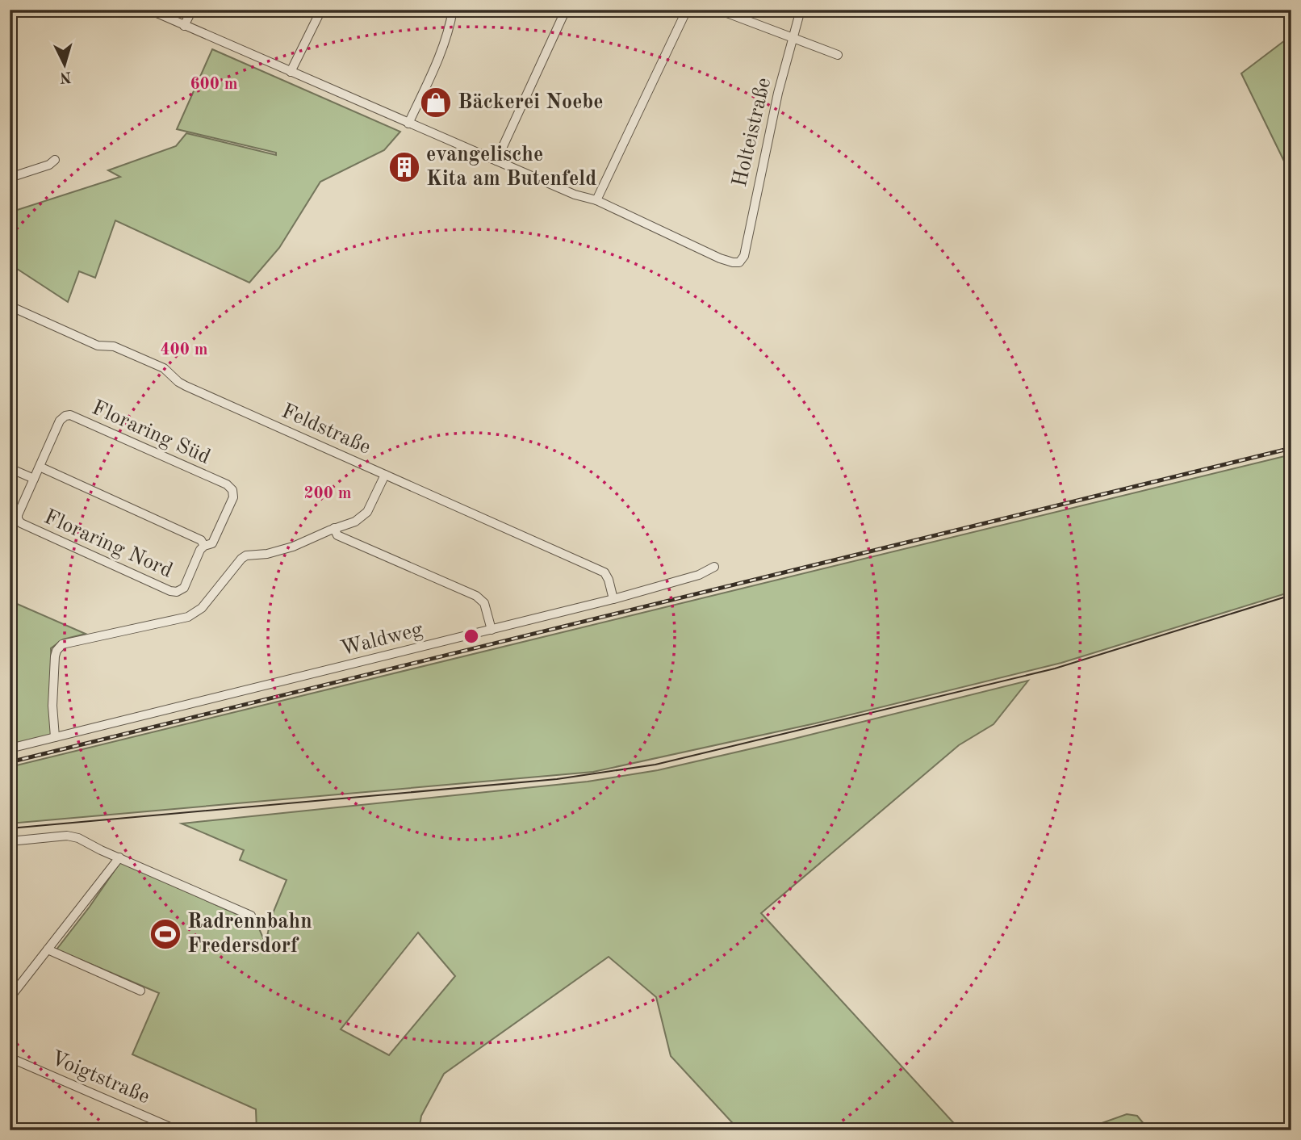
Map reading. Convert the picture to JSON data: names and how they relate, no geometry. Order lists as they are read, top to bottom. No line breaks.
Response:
{"streets":{"street":["Holteistraße","Feldstraße","Floraring Süd","Floraring Nord","Waldweg","Voigtstraße"]},"crossings":[["Feldstraße","Waldweg"],["Floraring Süd","Floraring Nord"]],"places":{"shop":["Bäckerei Noebe"],"building":["evangelische Kita am Butenfeld"],"sports":["Radrennbahn Fredersdorf"]},"north":"bottom","rings":["600 m","400 m","200 m"]}
